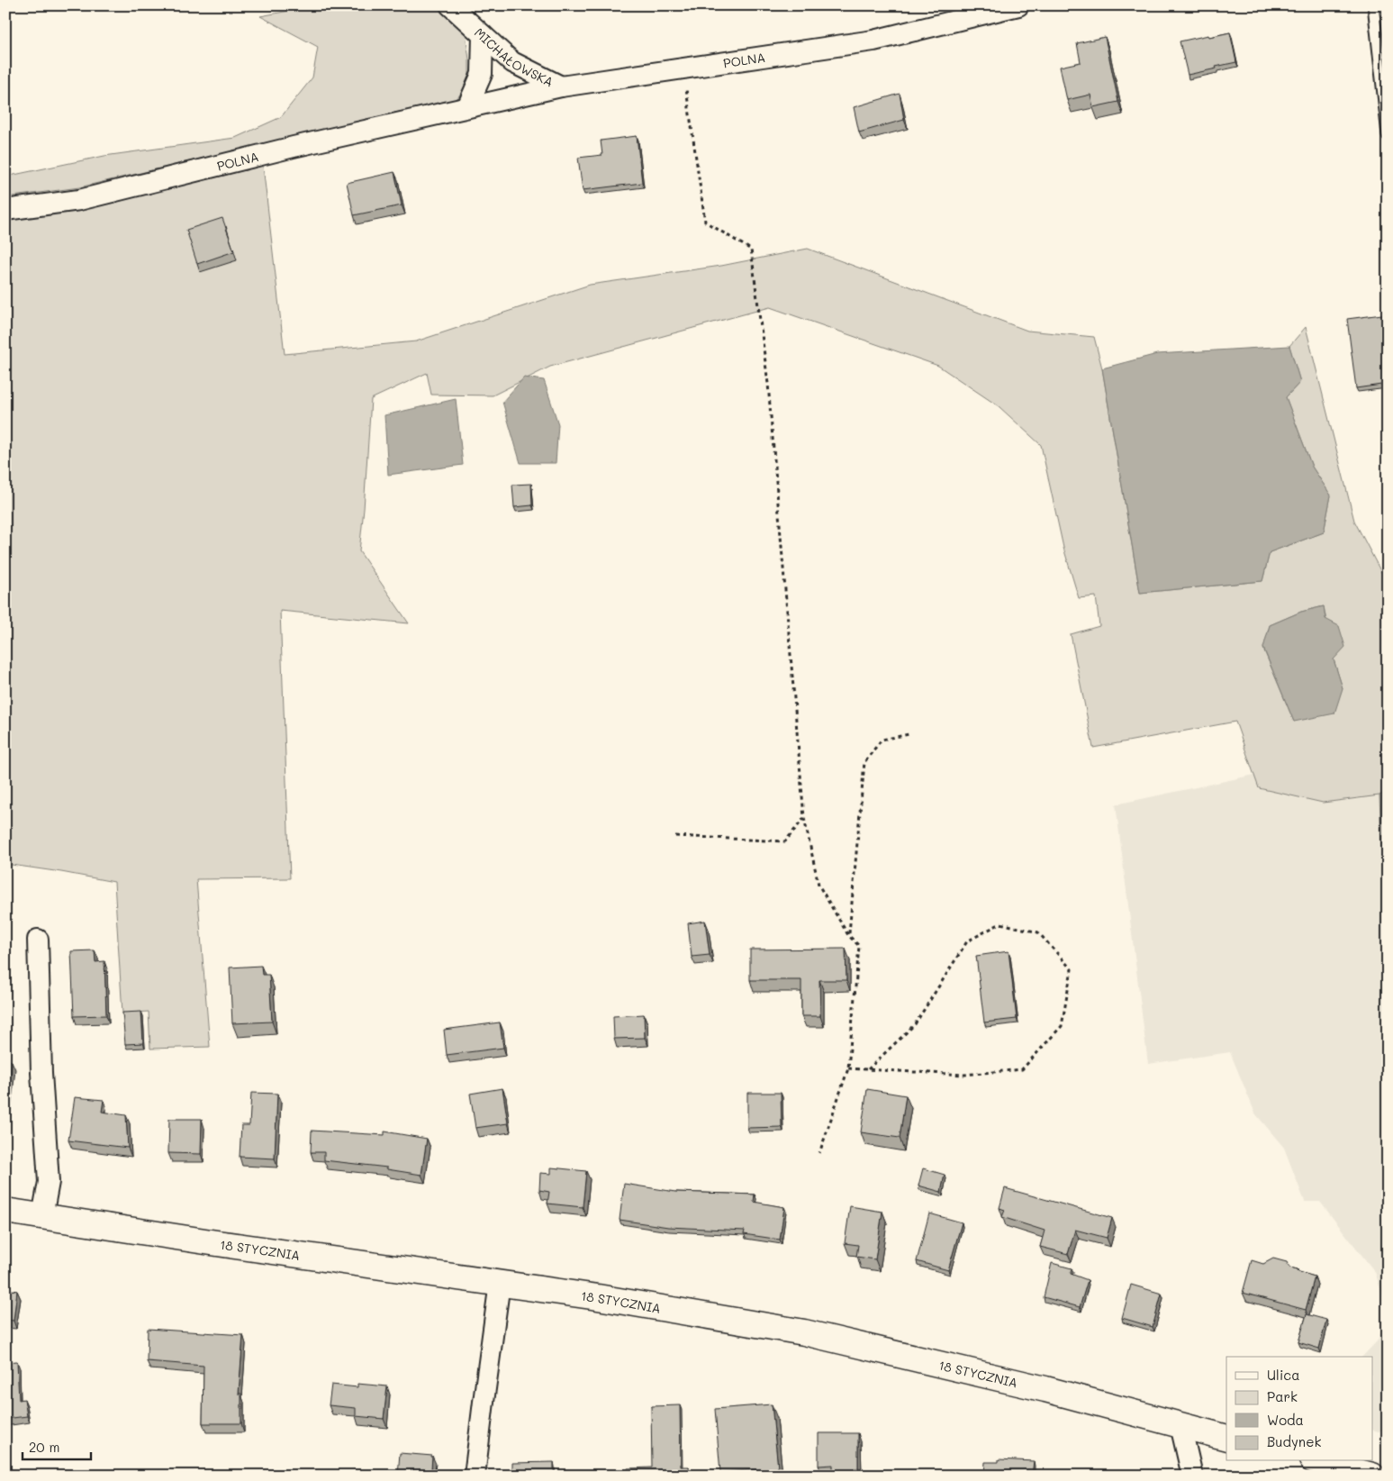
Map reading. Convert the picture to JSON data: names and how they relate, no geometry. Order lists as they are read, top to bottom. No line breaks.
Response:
{"streets":{"street":["MICHAŁOWSKA","POLNA","18 STYCZNIA"]},"crossings":[["MICHAŁOWSKA","POLNA"]],"legend":["Ulica","Park","Woda","Budynek"],"scale_bar":"20 m"}
